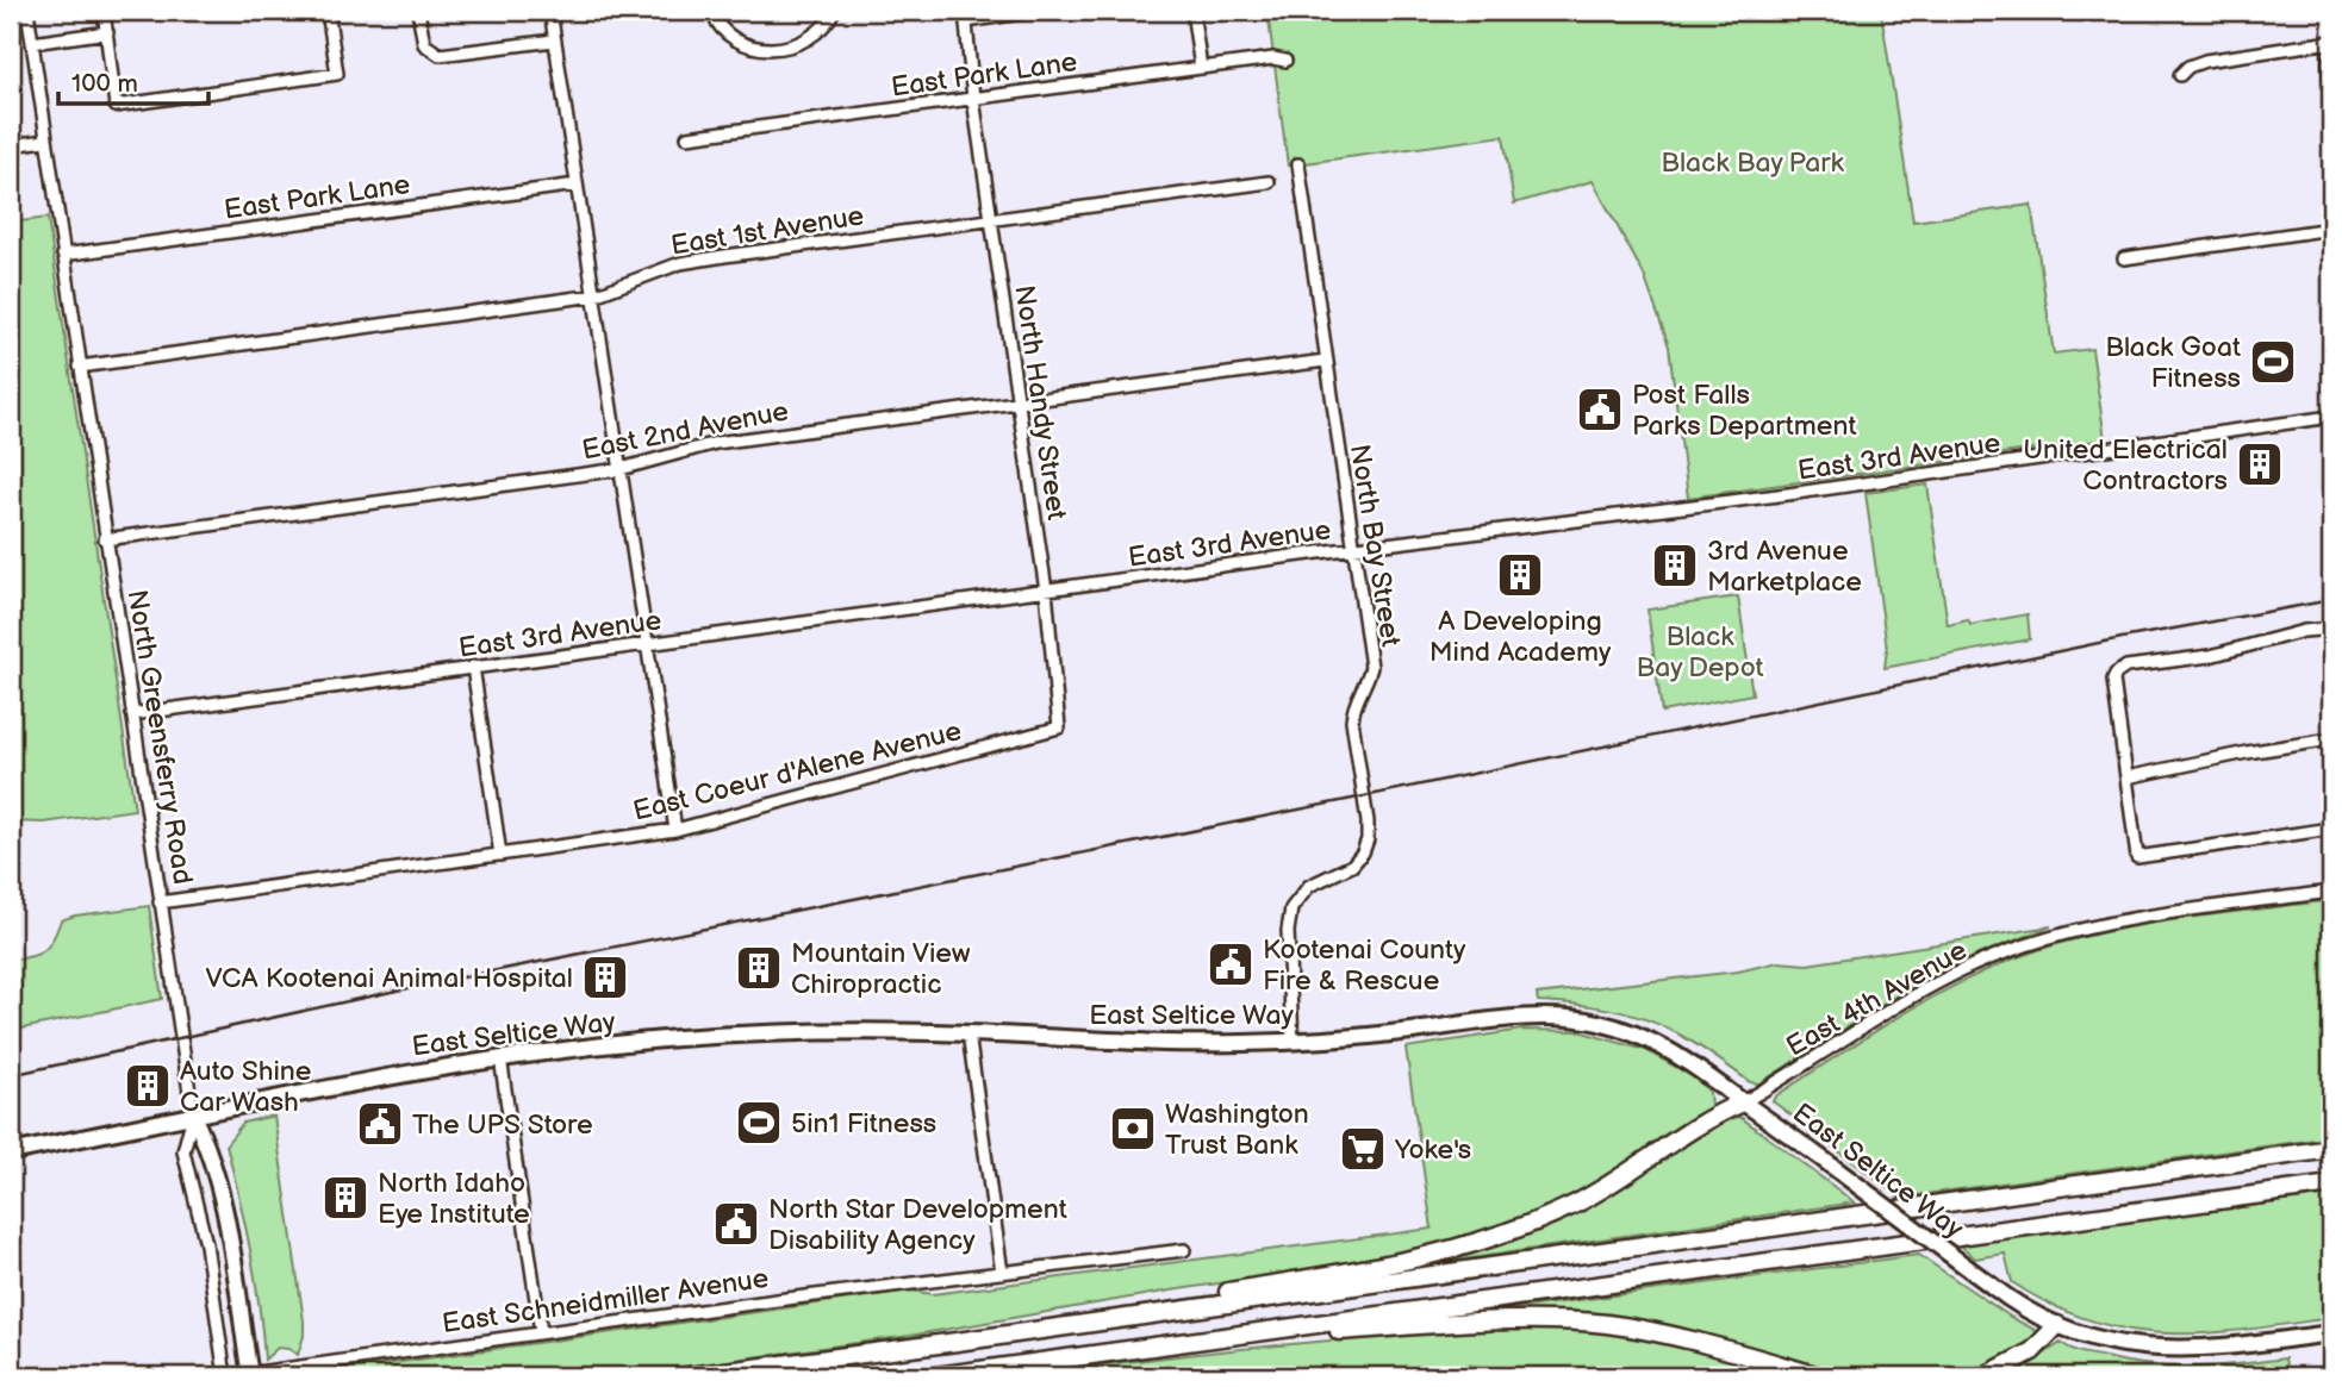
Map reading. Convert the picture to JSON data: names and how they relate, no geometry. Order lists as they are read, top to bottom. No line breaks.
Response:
{"streets":{"main road":["North Greensferry Road","East Seltice Way"],"street":["East Park Lane","East 1st Avenue","North Handy Street","East 2nd Avenue","East 3rd Avenue","North Bay Street","East Coeur d'Alene Avenue","East 4th Avenue","East Schneidmiller Avenue"]},"crossings":[["East Park Lane","North Handy Street"],["East Park Lane","North Greensferry Road"],["East 1st Avenue","North Handy Street"],["East 1st Avenue","North Greensferry Road"],["North Handy Street","East 2nd Avenue"],["North Handy Street","East 3rd Avenue"],["North Handy Street","East Coeur d'Alene Avenue"],["East 2nd Avenue","North Bay Street"],["East 2nd Avenue","North Greensferry Road"],["East 3rd Avenue","North Bay Street"],["East 3rd Avenue","North Greensferry Road"],["East 3rd Avenue","East Coeur d'Alene Avenue"],["North Bay Street","East Seltice Way"],["North Greensferry Road","East Coeur d'Alene Avenue"],["North Greensferry Road","East Seltice Way"],["North Greensferry Road","East Schneidmiller Avenue"],["East 4th Avenue","East Seltice Way"]],"parks":["Black Bay Park","Black Bay Depot"],"places":{"sports":["Black Goat Fitness","5in1 Fitness"],"public building":["Post Falls Parks Department","Kootenai County Fire & Rescue","The UPS Store","North Star Development Disability Agency"],"building":["United Electrical Contractors","3rd Avenue Marketplace","A Developing Mind Academy","Mountain View Chiropractic","VCA Kootenai Animal Hospital","Auto Shine Car Wash","North Idaho Eye Institute"],"bank":["Washington Trust Bank"],"supermarket":["Yoke's"]},"scale_bar":"100 m"}
